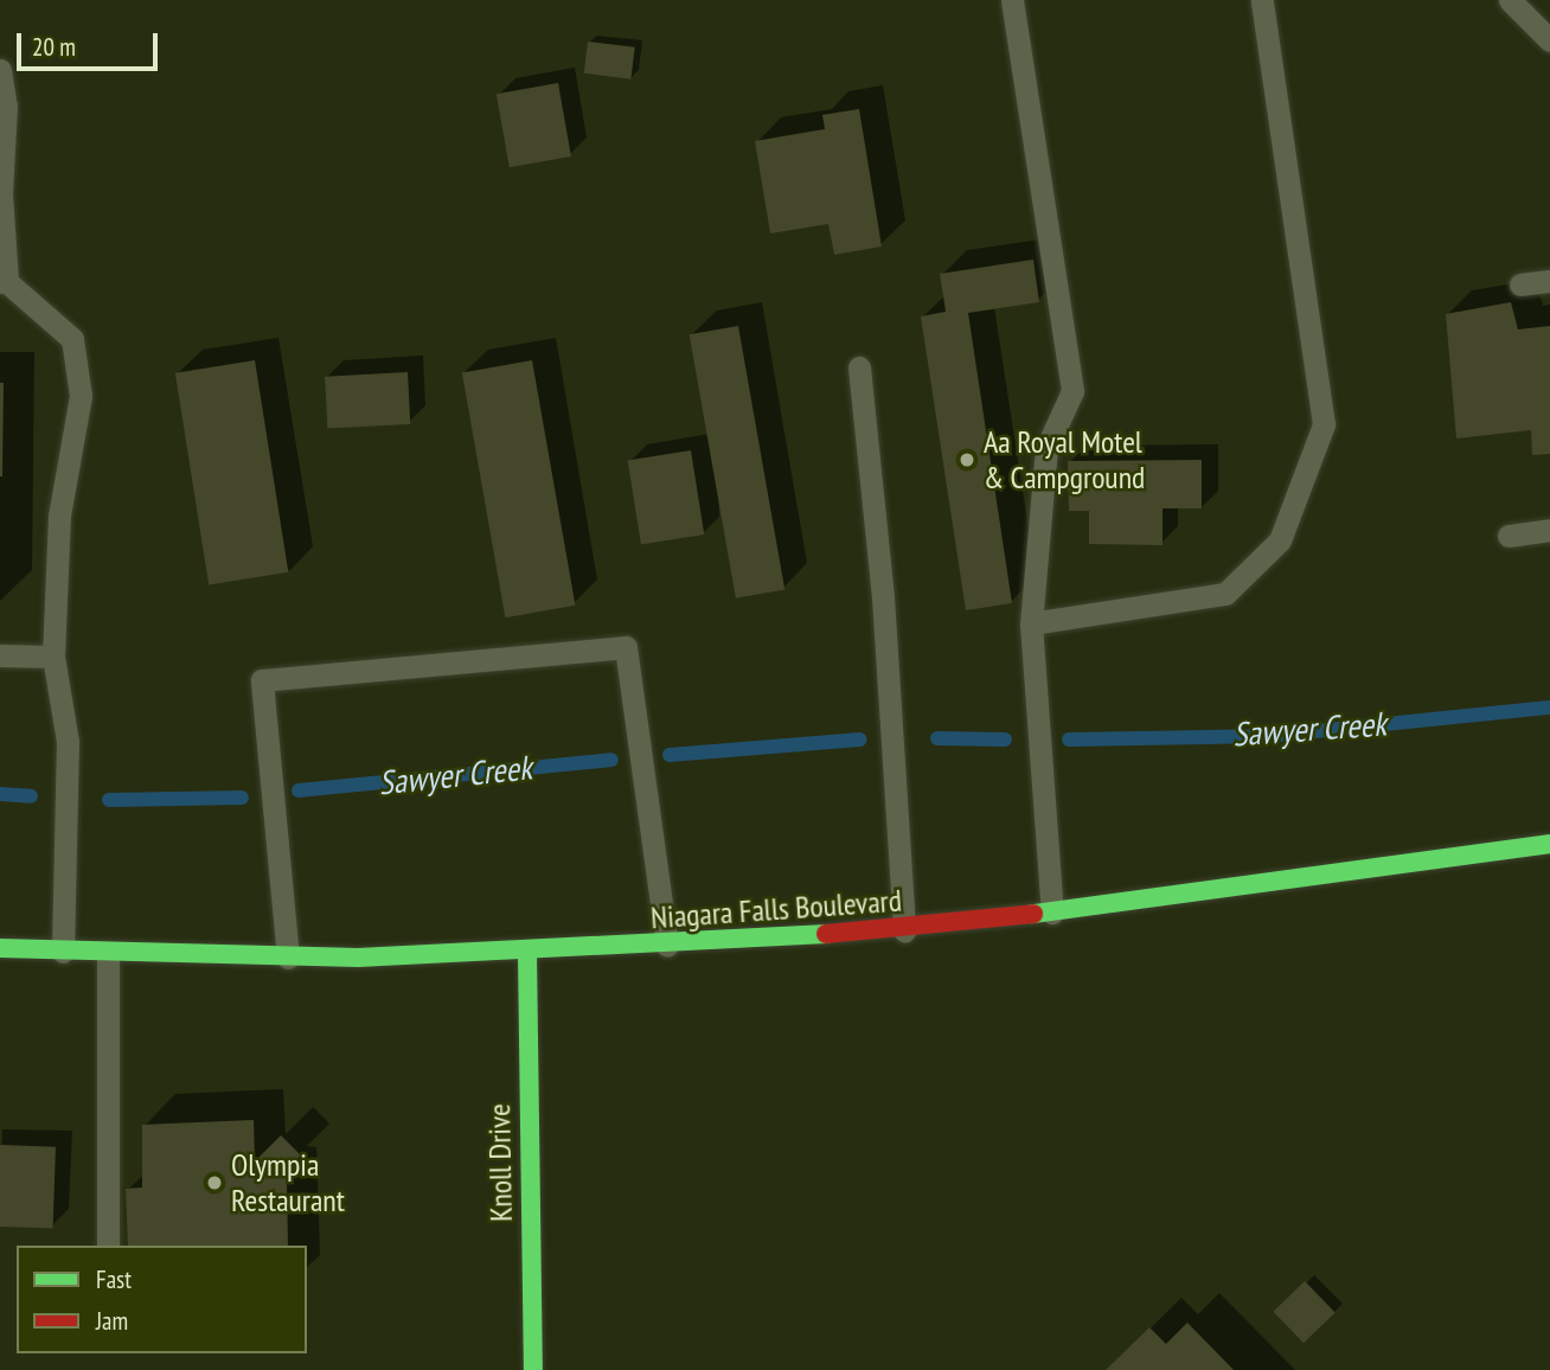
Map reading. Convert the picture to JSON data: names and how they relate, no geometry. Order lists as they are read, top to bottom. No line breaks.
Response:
{"streets":{"main road":["Niagara Falls Boulevard","Knoll Drive"]},"crossings":[["Niagara Falls Boulevard","Knoll Drive"]],"water":["Sawyer Creek"],"places":["Aa Royal Motel & Campground","Olympia Restaurant"],"legend":["Fast","Jam"],"scale_bar":"20 m"}
